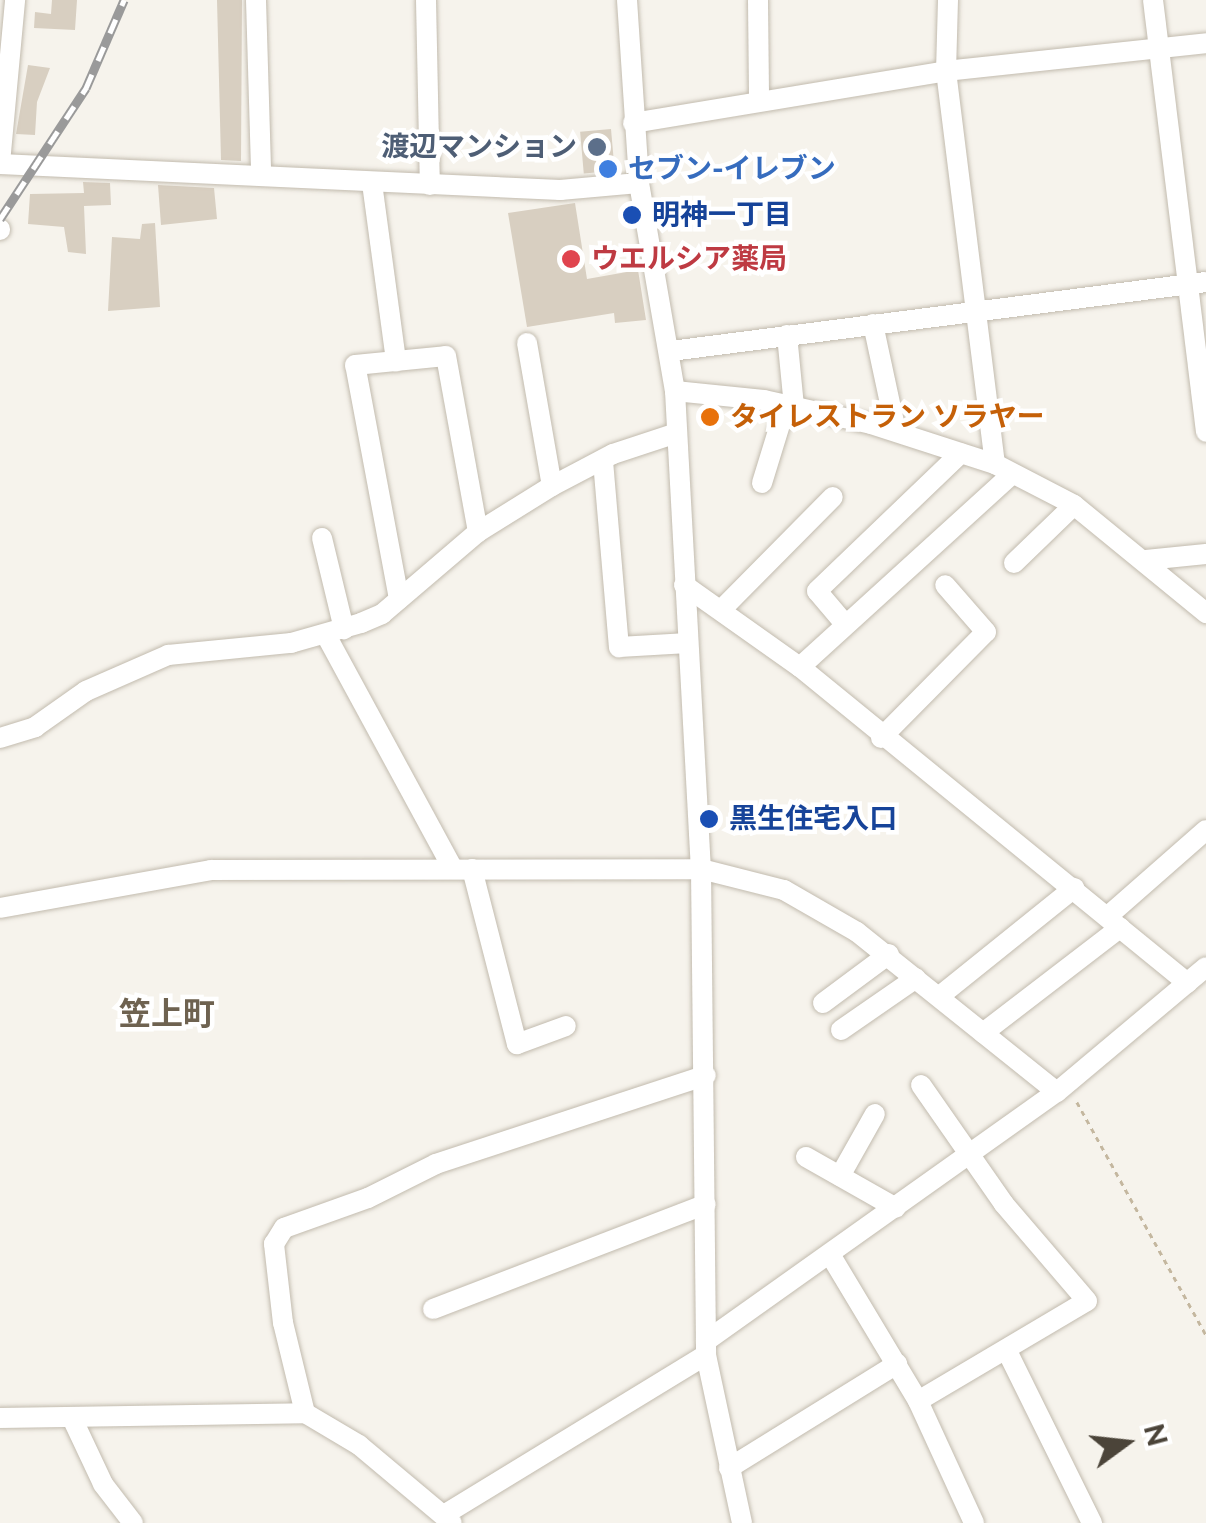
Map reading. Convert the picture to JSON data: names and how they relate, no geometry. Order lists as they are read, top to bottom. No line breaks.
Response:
{"districts":["笠上町"],"places":["渡辺マンション","セブン-イレブン","明神一丁目","ウエルシア薬局","タイレストラン ソラヤー","黒生住宅入口"],"north":"right"}
